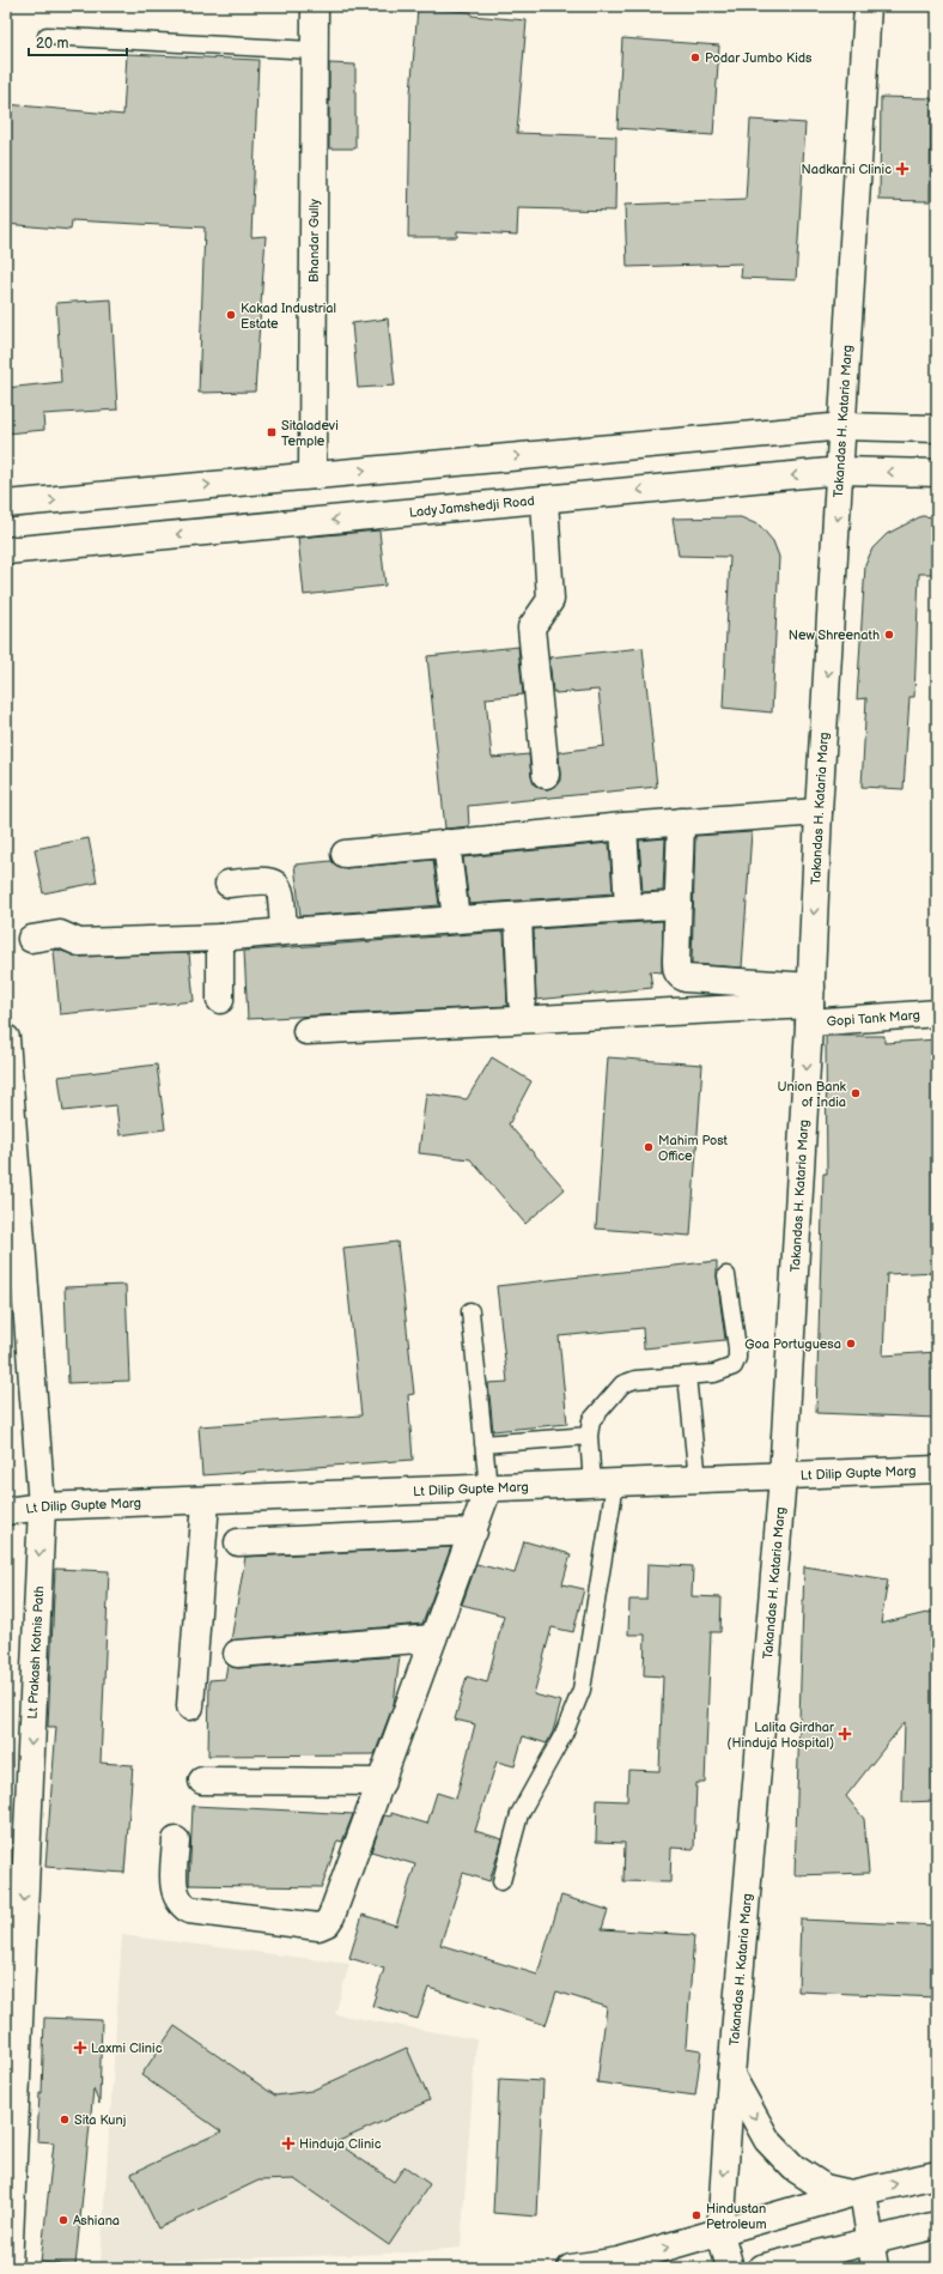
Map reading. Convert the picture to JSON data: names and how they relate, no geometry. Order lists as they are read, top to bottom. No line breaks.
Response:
{"streets":{"street":["Bhandar Gully","Takandas H. Kataria Marg","Lady Jamshedji Road","Gopi Tank Marg","Lt Dilip Gupte Marg","Lt Prakash Kotnis Path"]},"crossings":[["Takandas H. Kataria Marg","Lady Jamshedji Road"],["Takandas H. Kataria Marg","Gopi Tank Marg"],["Takandas H. Kataria Marg","Lt Dilip Gupte Marg"],["Lt Dilip Gupte Marg","Lt Prakash Kotnis Path"]],"one_way":["Takandas H. Kataria Marg","Lt Prakash Kotnis Path"],"places":{"other":["Podar Jumbo Kids","Kakad Industrial Estate","New Shreenath","Union Bank of India","Mahim Post Office","Goa Portuguesa","Sita Kunj","Hindustan Petroleum","Ashiana"],"health":["Nadkarni Clinic","Lalita Girdhar (Hinduja Hospital)","Laxmi Clinic","Hinduja Clinic"],"transit":["Sitaladevi Temple"]},"scale_bar":"20 m"}
